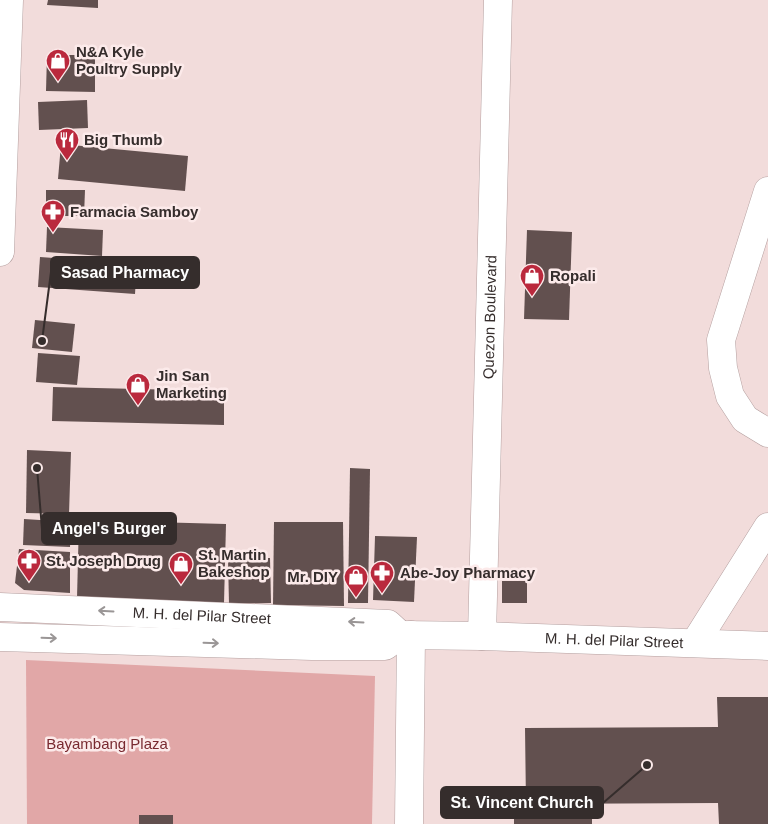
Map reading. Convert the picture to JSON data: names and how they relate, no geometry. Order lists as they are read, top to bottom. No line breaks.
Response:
{"streets":{"street":["Quezon Boulevard","M. H. del Pilar Street"]},"crossings":[["Quezon Boulevard","M. H. del Pilar Street"]],"parks":["Bayambang Plaza"],"places":{"shop":["N&A Kyle Poultry Supply","Ropali","Jin San Marketing","St. Martin Bakeshop","Mr. DIY"],"restaurant":["Big Thumb"],"pharmacy":["Farmacia Samboy","St. Joseph Drug","Abe-Joy Pharmacy"],"other":["Sasad Pharmacy","Angel's Burger","St. Vincent Church"]}}
